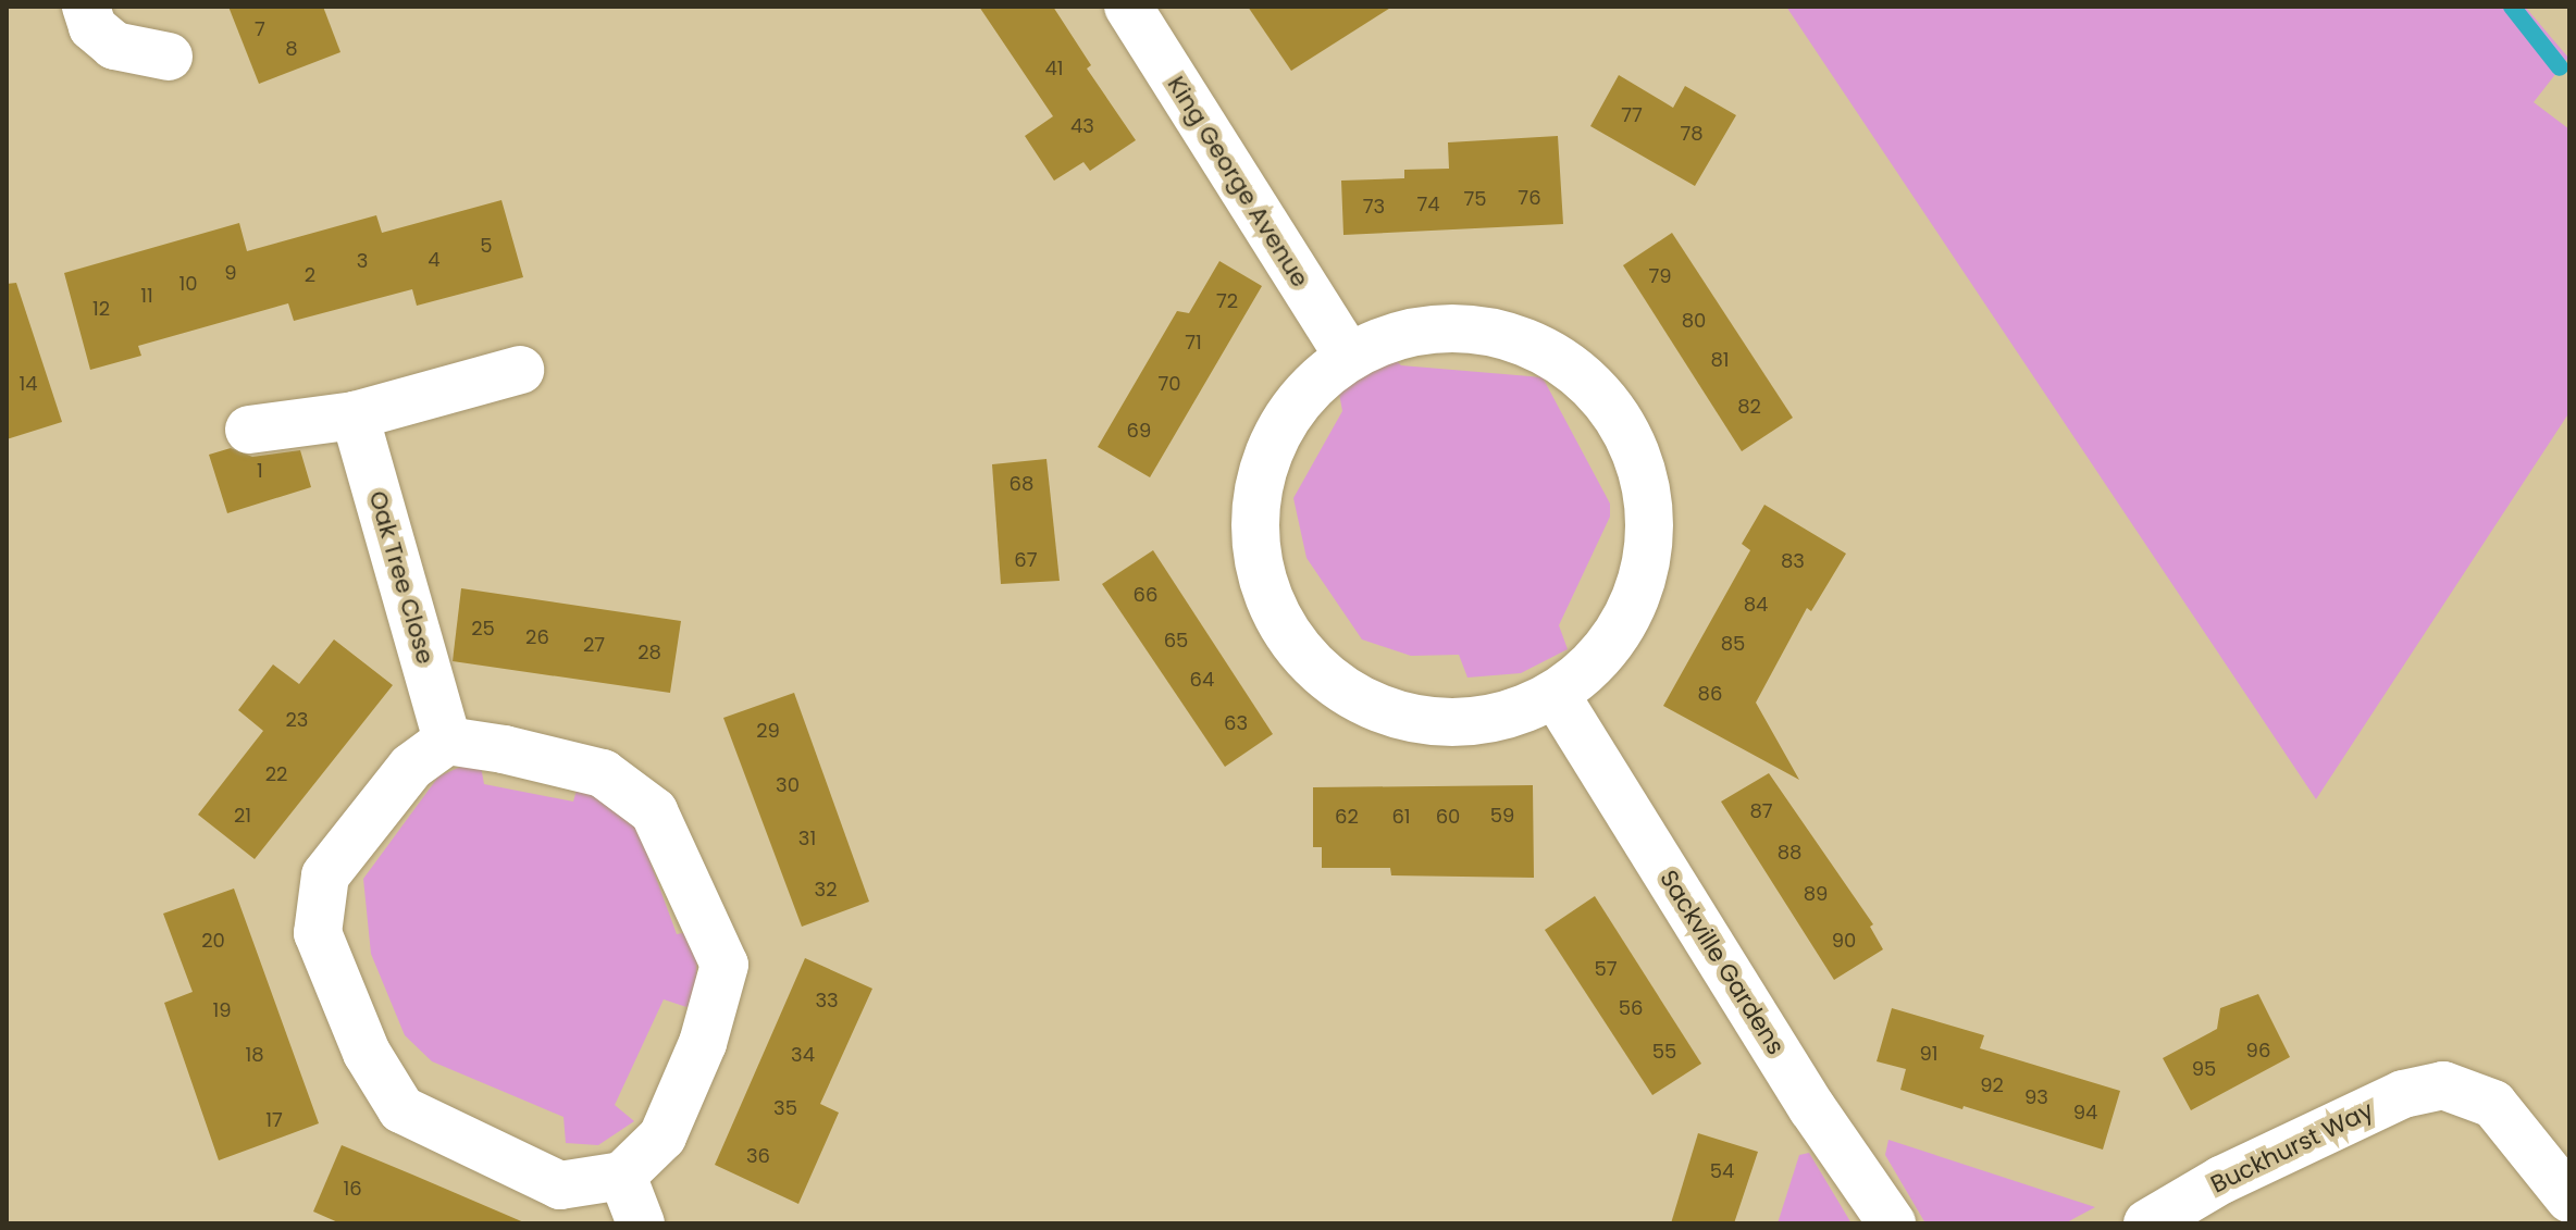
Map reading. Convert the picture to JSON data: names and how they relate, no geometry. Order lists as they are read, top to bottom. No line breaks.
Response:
{"streets":{"street":["King George Avenue","Oak Tree Close","Sackville Gardens","Buckhurst Way"]},"house_numbers":["7","8","41","77","43","78","76","75","74","73","5","4","3","9","2","79","10","11","72","12","80","71","81","14","70","82","69","1","68","67","83","66","84","25","26","65","85","27","28","64","86","23","63","29","22","30","87","21","59","62","61","60","31","88","32","89","20","90","57","33","56","19","96","55","91","18","34","95","92","93","35","94","17","36","54","16"]}
